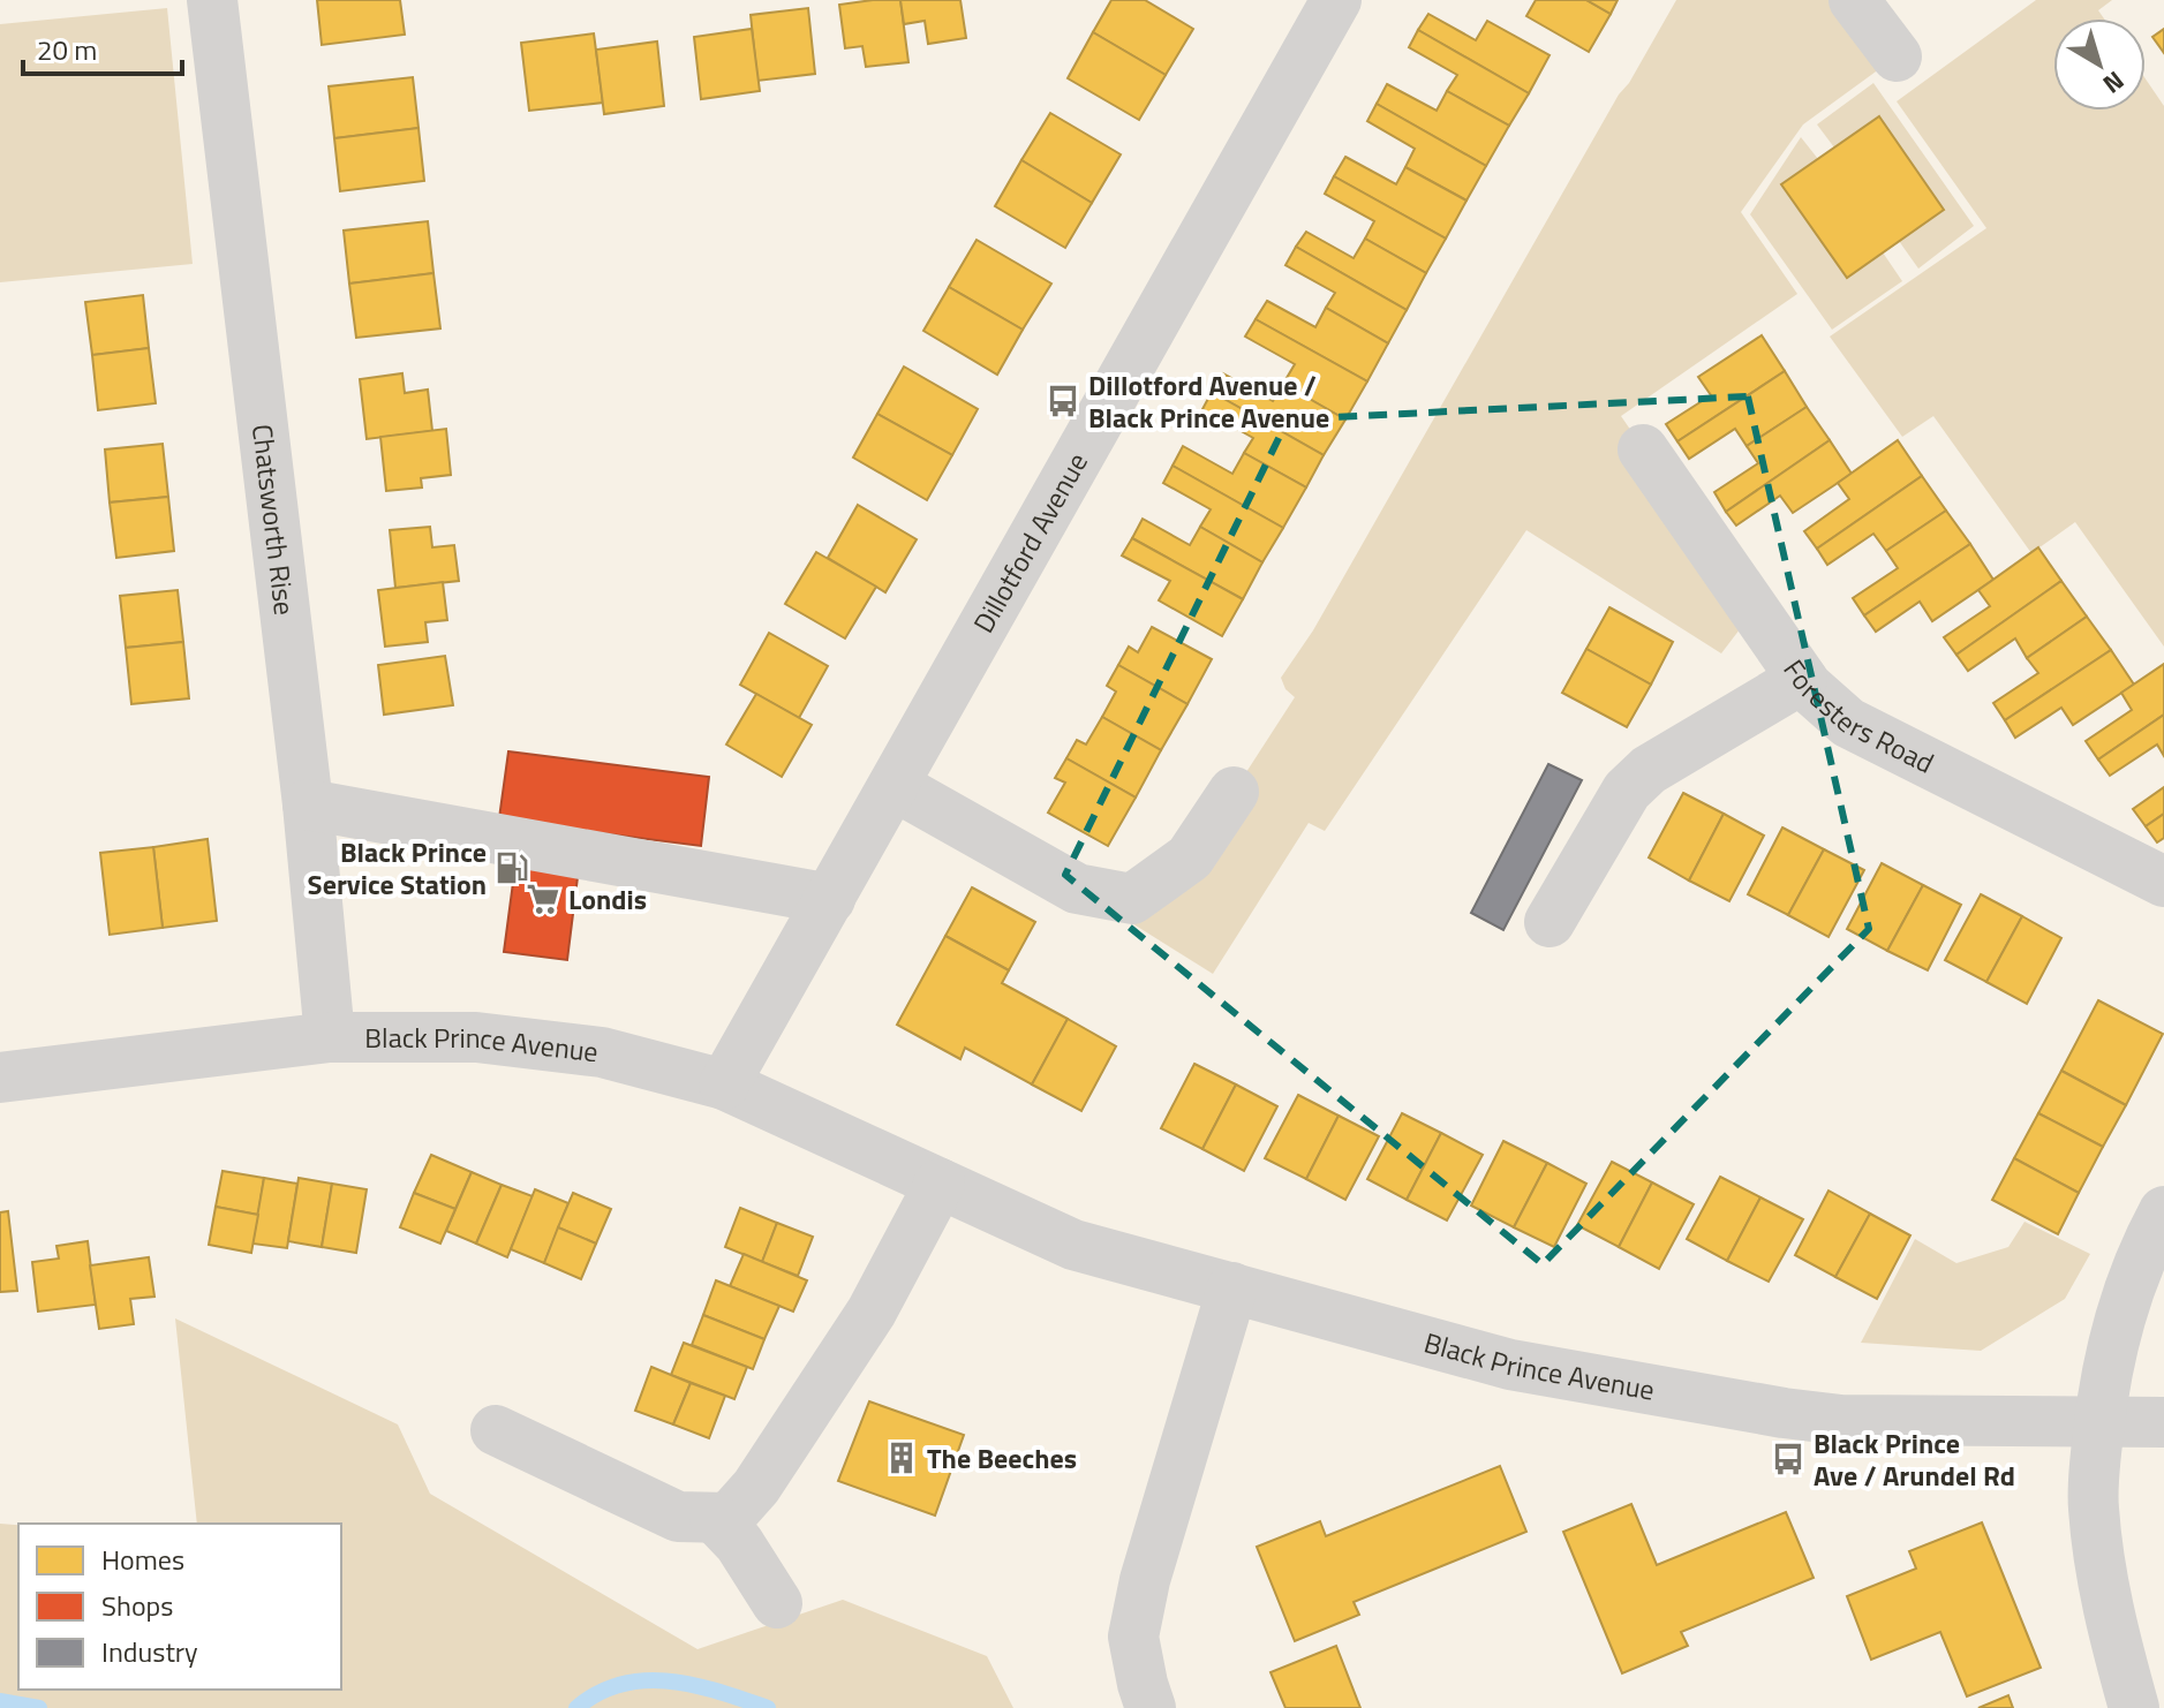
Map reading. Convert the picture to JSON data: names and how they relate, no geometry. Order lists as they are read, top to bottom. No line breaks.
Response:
{"streets":{"street":["Chatsworth Rise","Dillotford Avenue","Foresters Road","Black Prince Avenue"]},"crossings":[["Chatsworth Rise","Black Prince Avenue"],["Dillotford Avenue","Black Prince Avenue"]],"places":{"bus stop":["Dillotford Avenue / Black Prince Avenue","Black Prince Ave / Arundel Rd"],"fuel station":["Black Prince Service Station"],"supermarket":["Londis"],"building":["The Beeches"]},"legend":["Homes","Shops","Industry"],"scale_bar":"20 m","north":"bottom right"}
